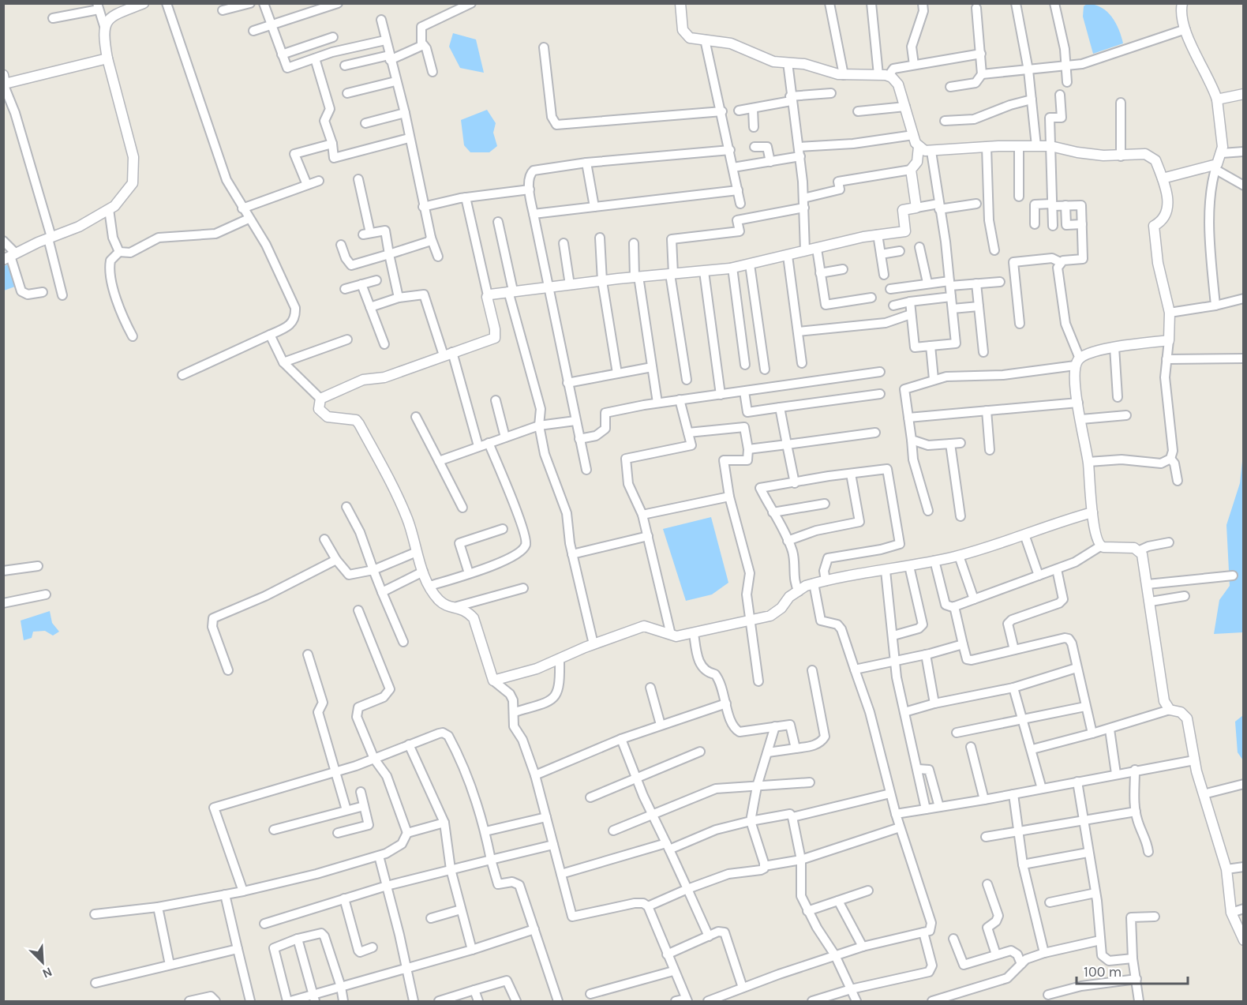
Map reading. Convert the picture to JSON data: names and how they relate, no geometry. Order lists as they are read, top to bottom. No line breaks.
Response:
{"scale_bar":"100 m","north":"bottom right"}
